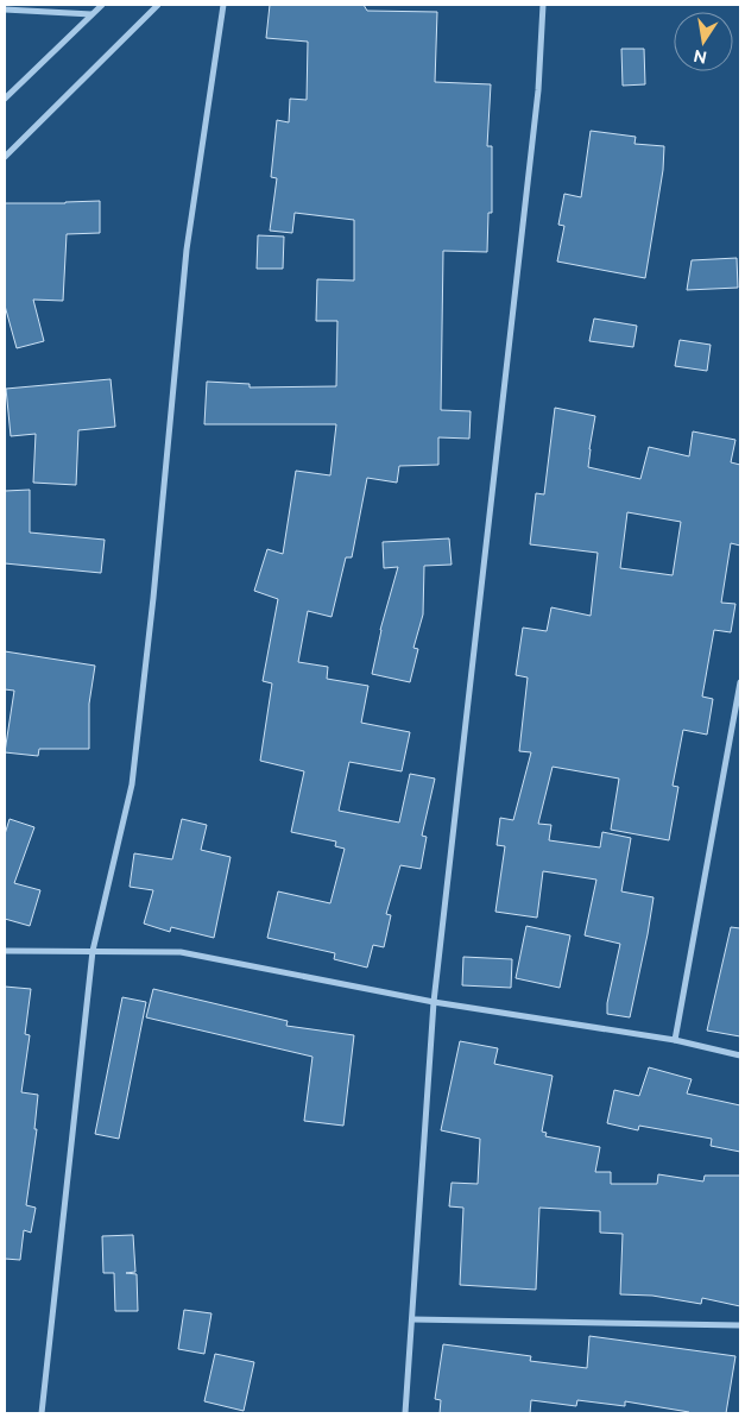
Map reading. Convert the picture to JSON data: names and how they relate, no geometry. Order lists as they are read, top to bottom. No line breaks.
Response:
{"north":"bottom"}
